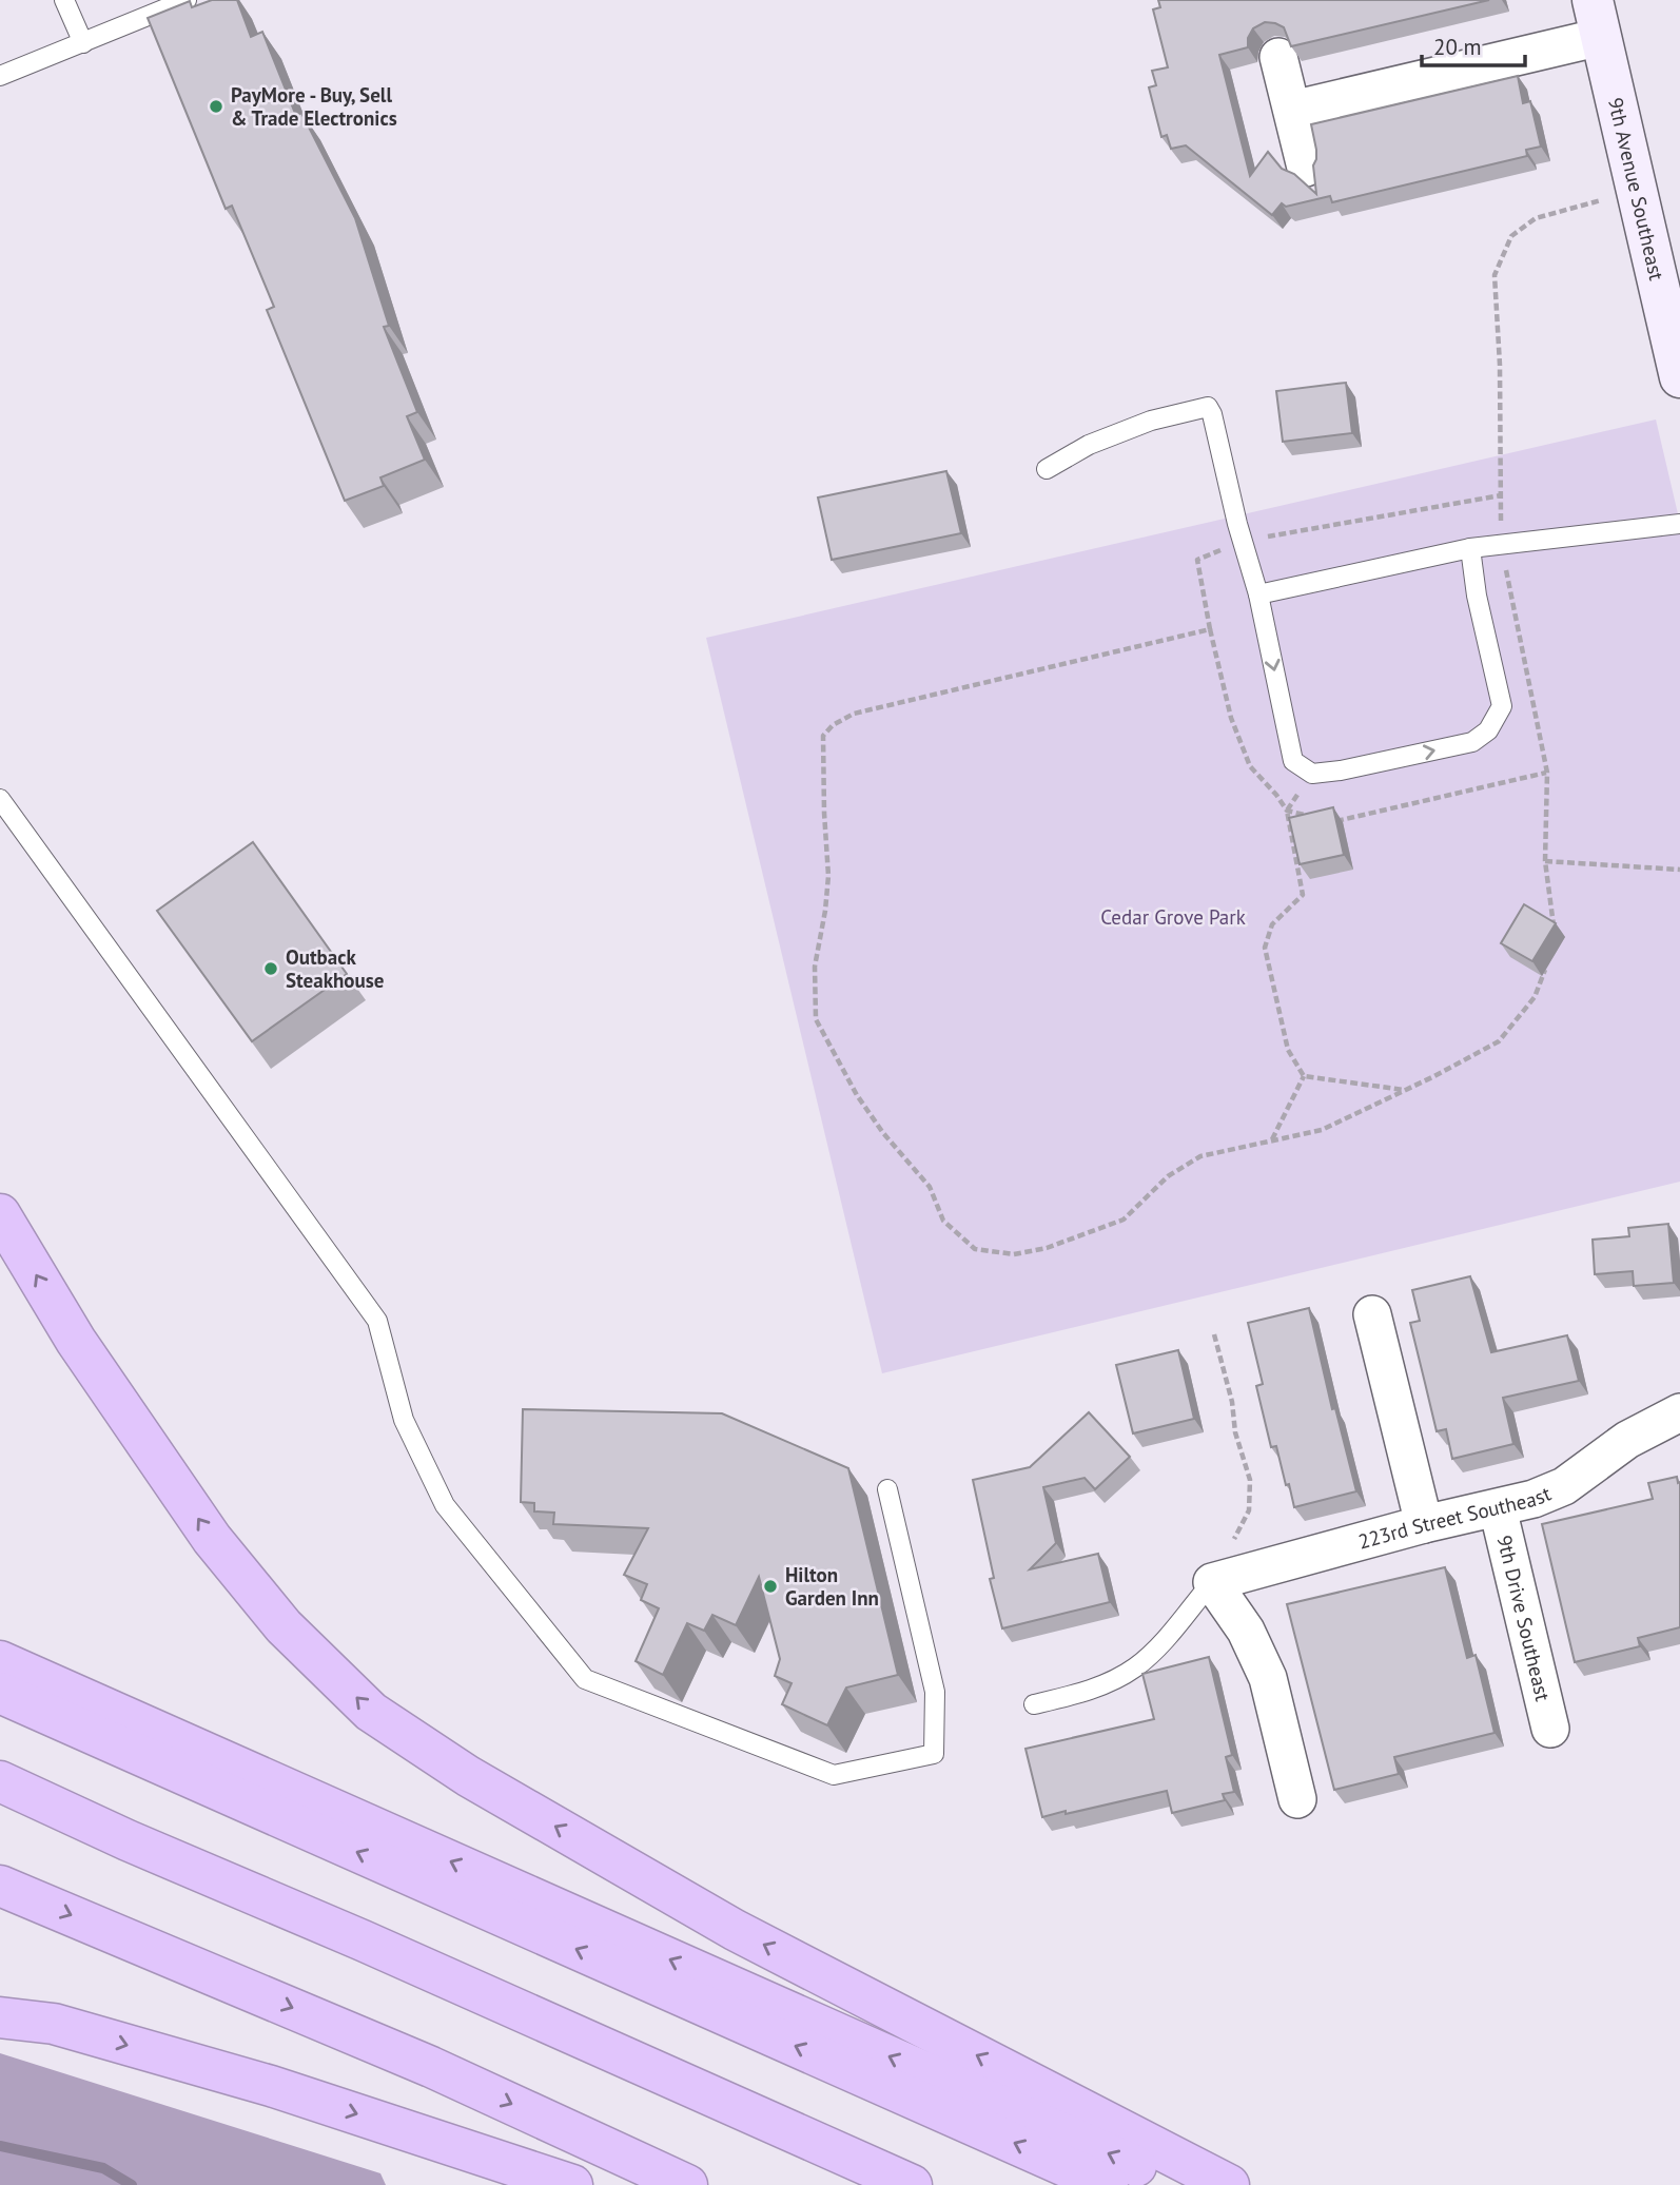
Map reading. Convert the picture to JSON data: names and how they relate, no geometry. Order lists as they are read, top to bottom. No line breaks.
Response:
{"streets":{"main road":["9th Avenue Southeast"],"street":["223rd Street Southeast","9th Drive Southeast"]},"crossings":[["223rd Street Southeast","9th Drive Southeast"]],"parks":["Cedar Grove Park"],"places":["PayMore - Buy, Sell & Trade Electronics","Outback Steakhouse","Hilton Garden Inn"],"scale_bar":"20 m"}
